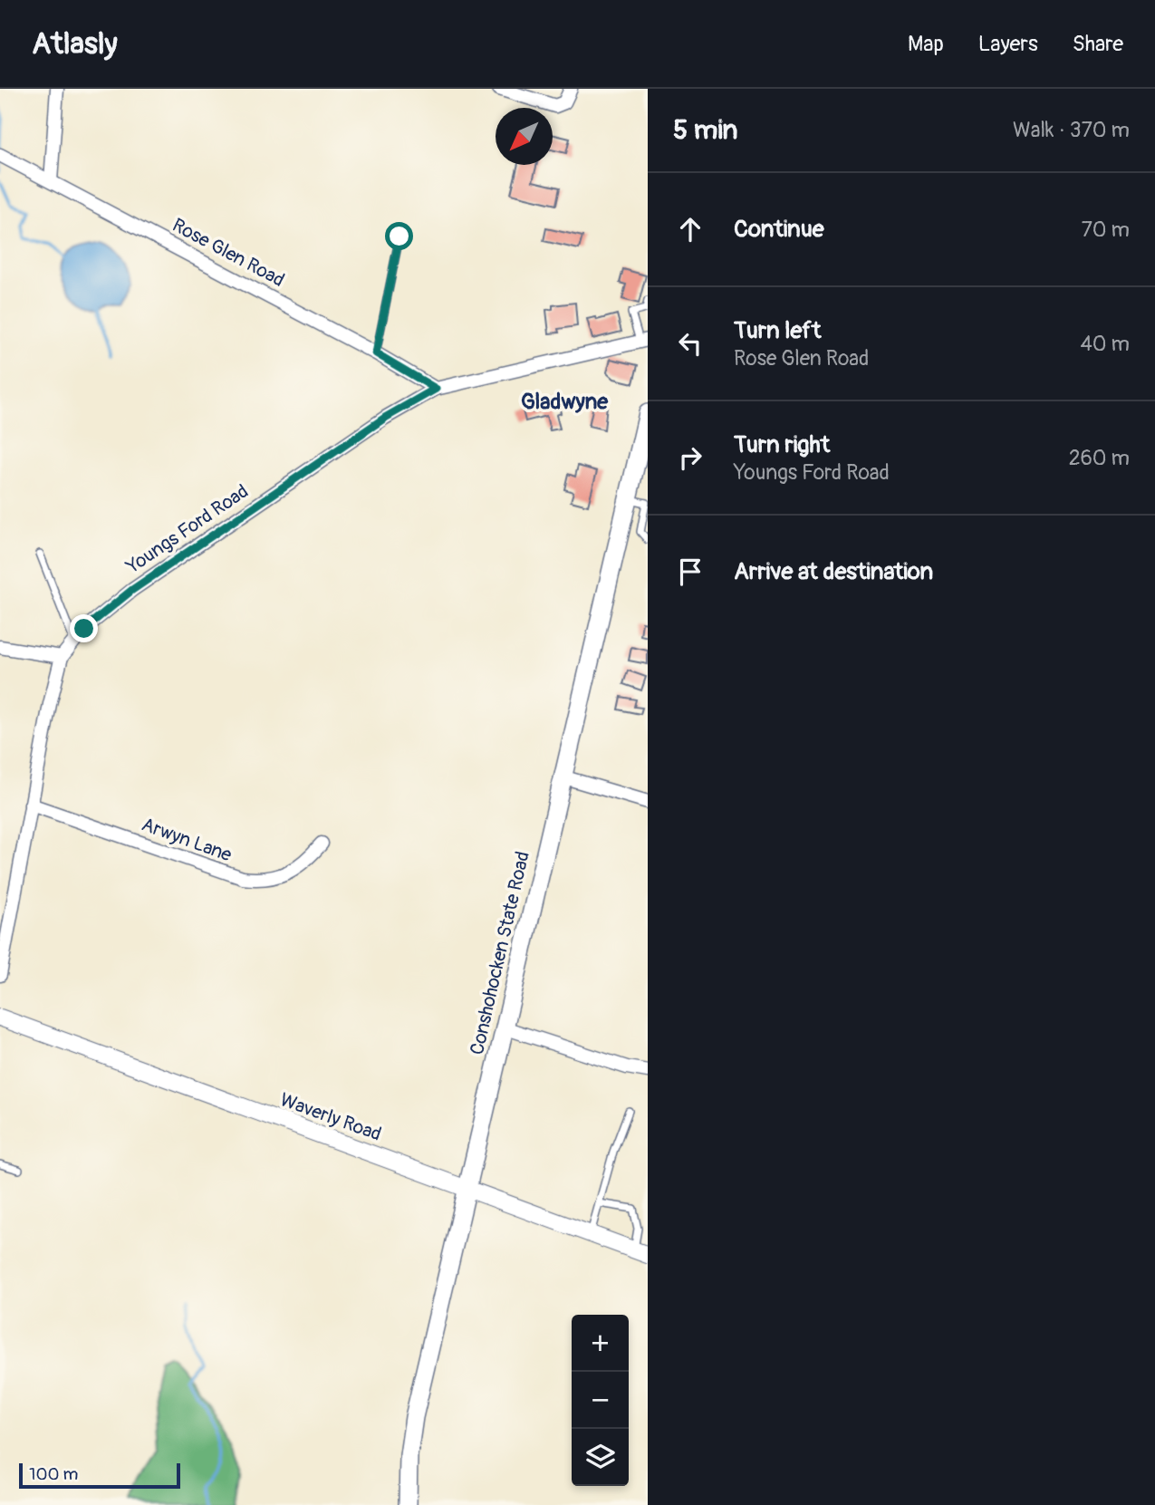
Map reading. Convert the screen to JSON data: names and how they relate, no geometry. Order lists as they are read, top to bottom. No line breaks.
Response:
{"streets":{"main road":["Conshohocken State Road"],"street":["Rose Glen Road","Youngs Ford Road","Arwyn Lane","Waverly Road"]},"crossings":[["Rose Glen Road","Youngs Ford Road"],["Youngs Ford Road","Arwyn Lane"],["Conshohocken State Road","Waverly Road"]],"districts":["Gladwyne"],"scale_bar":"100 m","north":"bottom left","page":{"header":"Atlasly","nav":["Map","Layers","Share"],"heading":["5 min","Walk · 370 m"],"list":[["Continue","70 m"],["Turn left","Rose Glen Road","40 m"],["Turn right","Youngs Ford Road","260 m"],"Arrive at destination"],"map_buttons":["+","−"],"scale":"100 m"}}
